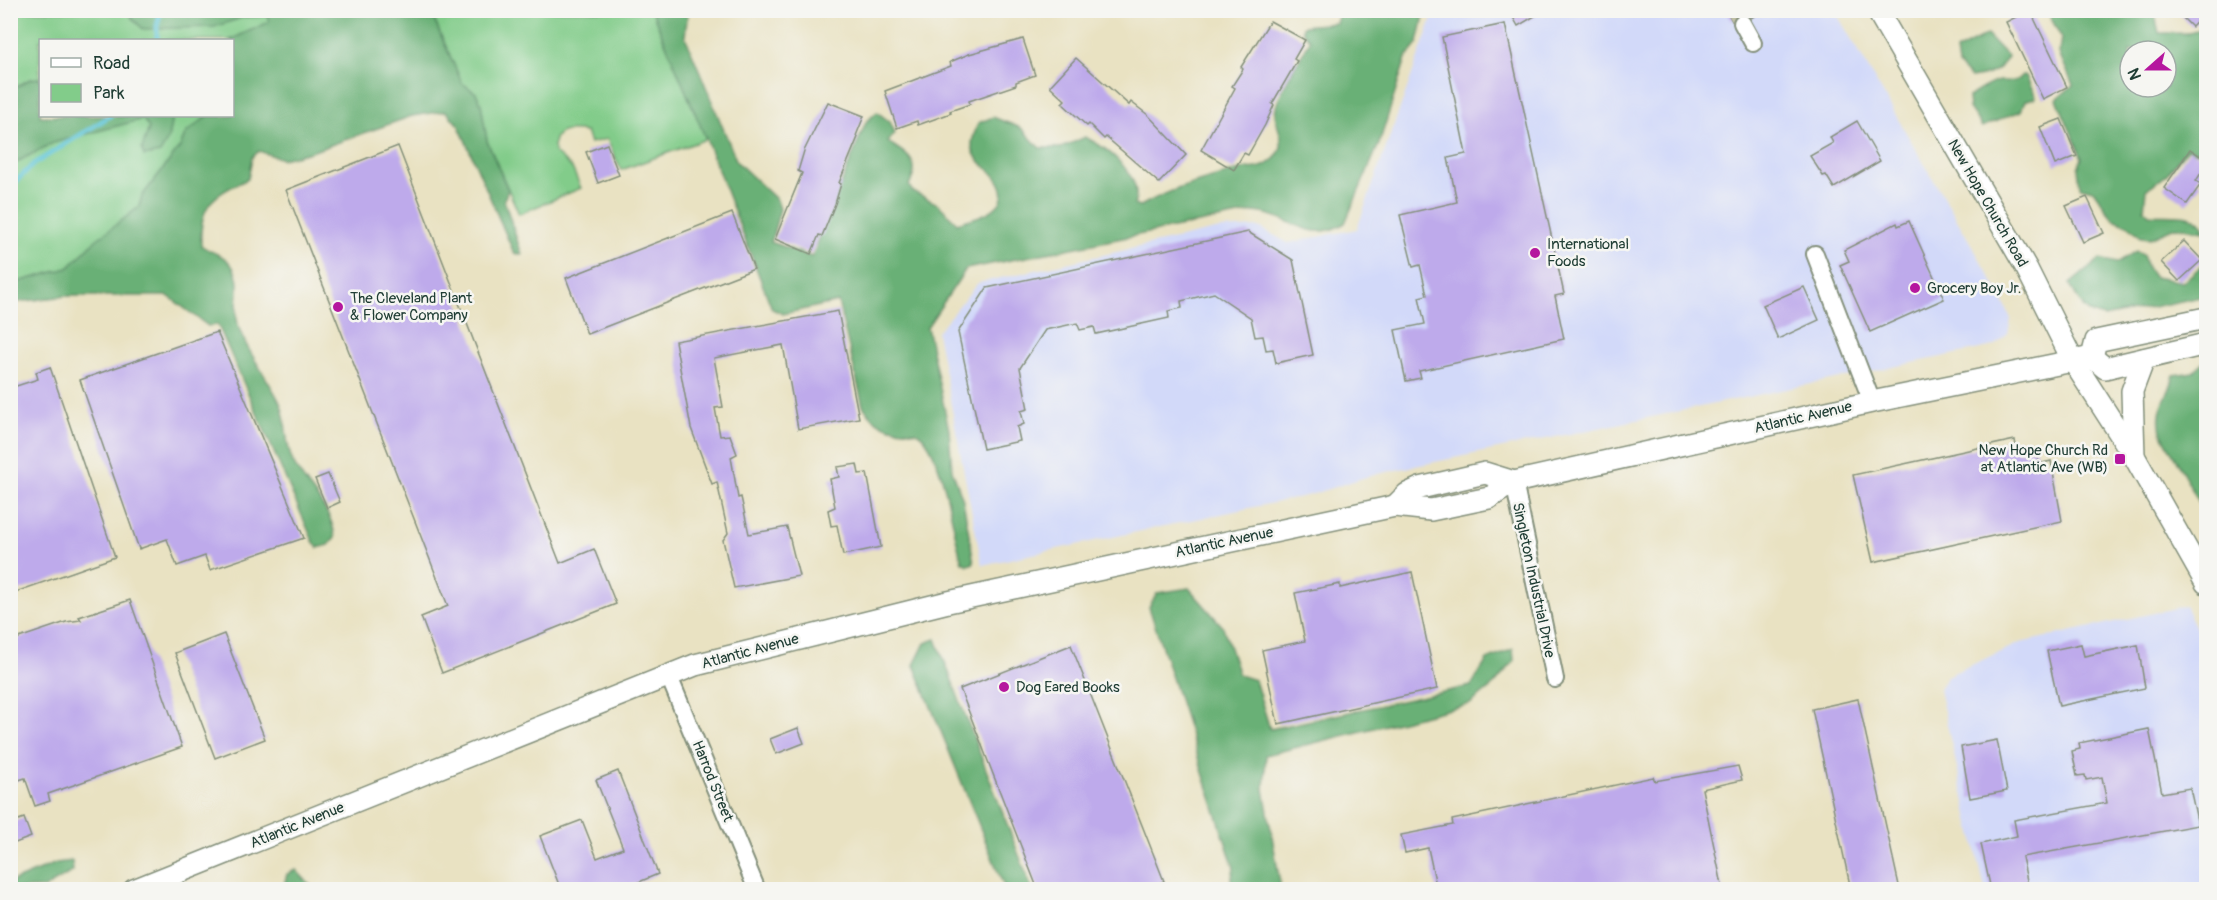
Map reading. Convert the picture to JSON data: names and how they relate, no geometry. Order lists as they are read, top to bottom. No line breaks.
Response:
{"streets":{"main road":["New Hope Church Road","Atlantic Avenue"],"street":["Singleton Industrial Drive","Harrod Street"]},"crossings":[["New Hope Church Road","Atlantic Avenue"],["Atlantic Avenue","Singleton Industrial Drive"],["Atlantic Avenue","Harrod Street"]],"places":{"other":["International Foods","Grocery Boy Jr.","The Cleveland Plant & Flower Company","Dog Eared Books"],"transit":["New Hope Church Rd at Atlantic Ave (WB)"]},"legend":["Road","Park"],"north":"left"}
